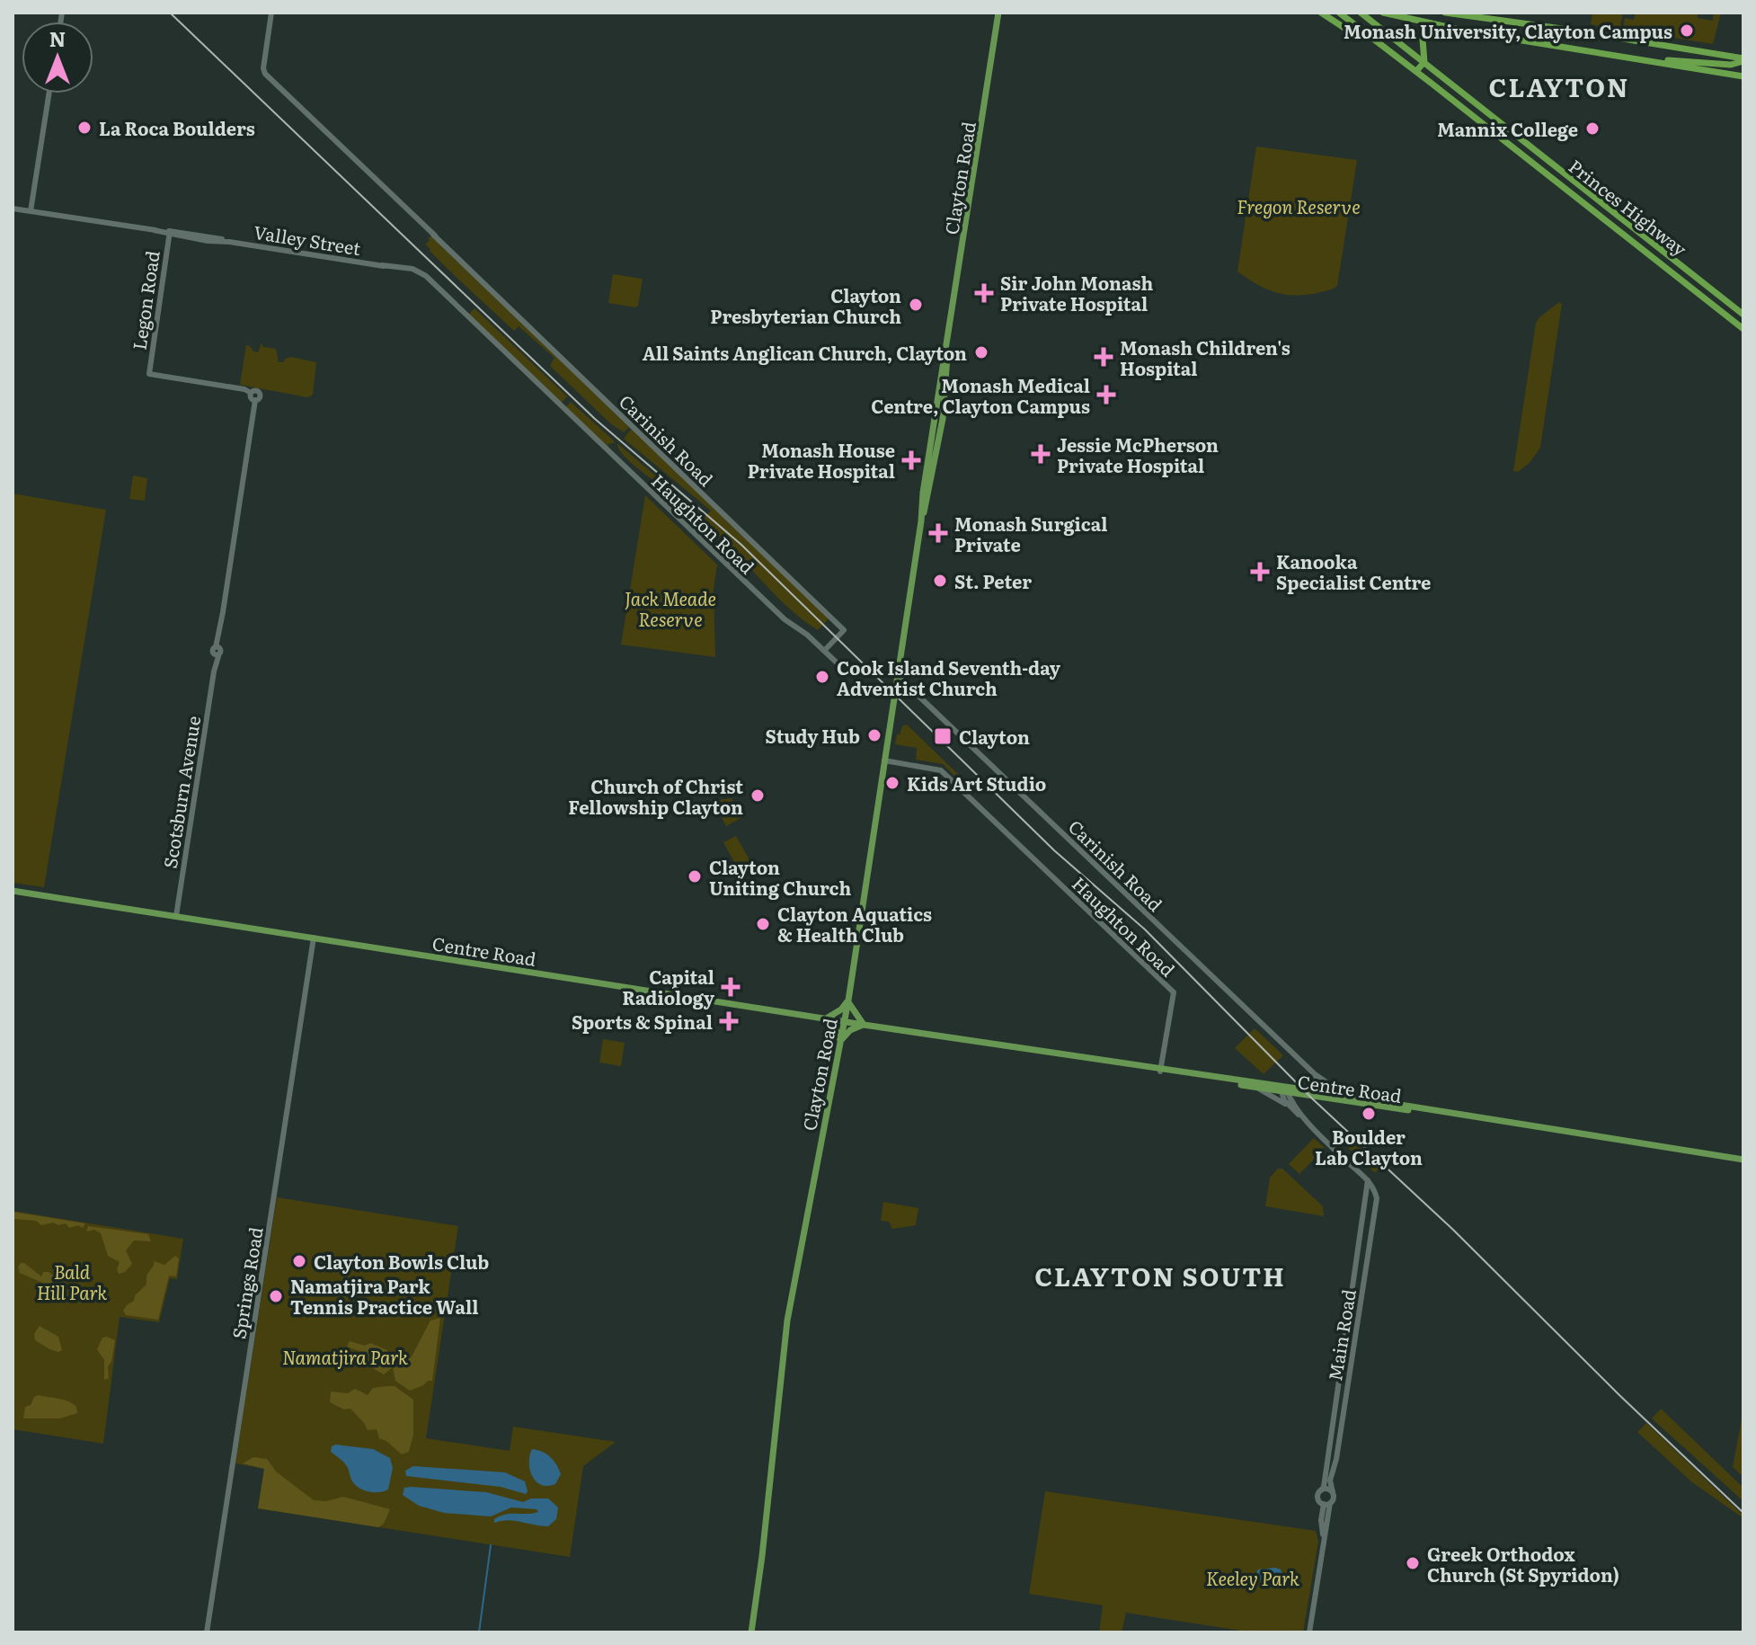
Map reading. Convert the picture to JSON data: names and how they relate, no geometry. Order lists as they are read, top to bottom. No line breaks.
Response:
{"streets":{"highway":["Princes Highway"],"main road":["Clayton Road","Centre Road"],"street":["Valley Street","Legon Road","Carinish Road","Haughton Road","Scotsburn Avenue","Springs Road","Main Road"]},"crossings":[["Clayton Road","Carinish Road"],["Clayton Road","Haughton Road"],["Clayton Road","Centre Road"],["Valley Street","Legon Road"],["Valley Street","Haughton Road"],["Legon Road","Scotsburn Avenue"],["Carinish Road","Haughton Road"],["Carinish Road","Centre Road"],["Haughton Road","Centre Road"],["Scotsburn Avenue","Centre Road"],["Centre Road","Springs Road"]],"districts":["CLAYTON","CLAYTON SOUTH"],"parks":["Fregon Reserve","Jack Meade Reserve","Bald Hill Park","Namatjira Park","Keeley Park"],"places":{"other":["Monash University, Clayton Campus","La Roca Boulders","Mannix College","Clayton Presbyterian Church","All Saints Anglican Church, Clayton","St. Peter","Cook Island Seventh-day Adventist Church","Study Hub","Kids Art Studio","Church of Christ Fellowship Clayton","Clayton Uniting Church","Clayton Aquatics & Health Club","Boulder Lab Clayton","Clayton Bowls Club","Namatjira Park Tennis Practice Wall","Greek Orthodox Church (St Spyridon)"],"health":["Sir John Monash Private Hospital","Monash Children's Hospital","Monash Medical Centre, Clayton Campus","Jessie McPherson Private Hospital","Monash House Private Hospital","Monash Surgical Private","Kanooka Specialist Centre","Capital Radiology","Sports & Spinal"],"transit":["Clayton"]},"north":"top"}
